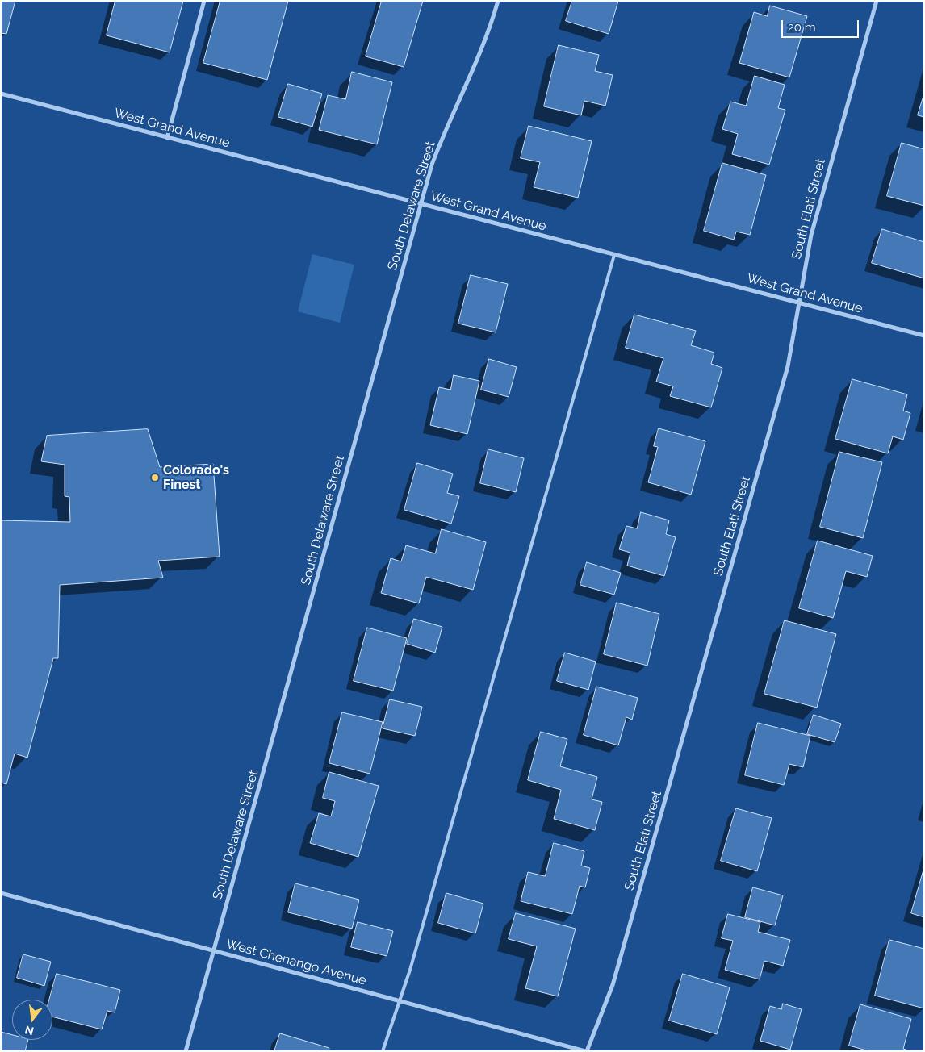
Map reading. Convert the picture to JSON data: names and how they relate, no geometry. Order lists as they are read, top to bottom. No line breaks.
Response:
{"streets":{"street":["West Grand Avenue","South Delaware Street","South Elati Street","West Chenango Avenue"]},"crossings":[["West Grand Avenue","South Delaware Street"],["West Grand Avenue","South Elati Street"],["South Delaware Street","West Chenango Avenue"],["South Elati Street","West Chenango Avenue"]],"places":["Colorado's Finest"],"scale_bar":"20 m","north":"bottom"}
